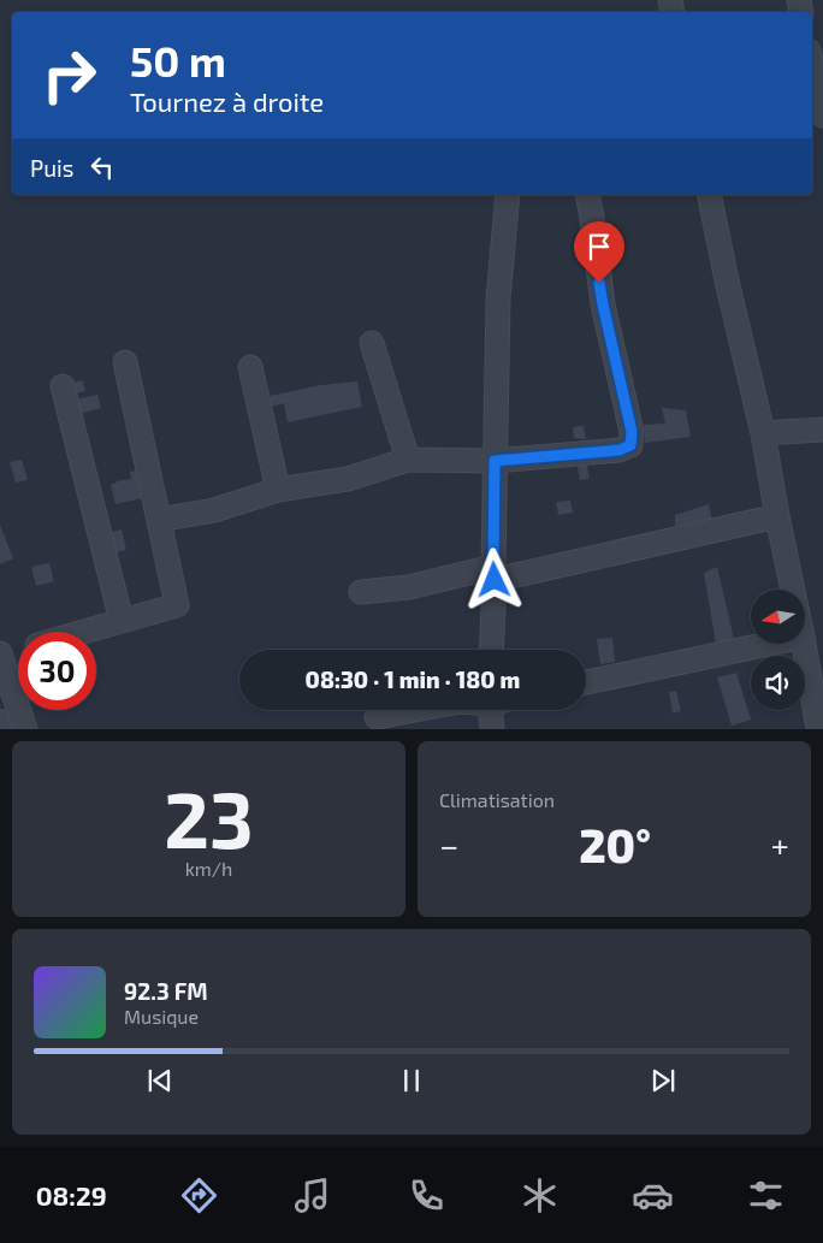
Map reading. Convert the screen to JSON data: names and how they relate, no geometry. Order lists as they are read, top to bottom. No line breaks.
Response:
{"north":"left","page":{"turn":["50 m","Tournez à droite"],"then":"Puis","limit":"30","trip":"08:30 · 1 min · 180 m","tile":[["23","km/h"],"Climatisation"],"heat":["−","20°","+"],"song":["92.3 FM","Musique"],"tabs":"08:29"}}
